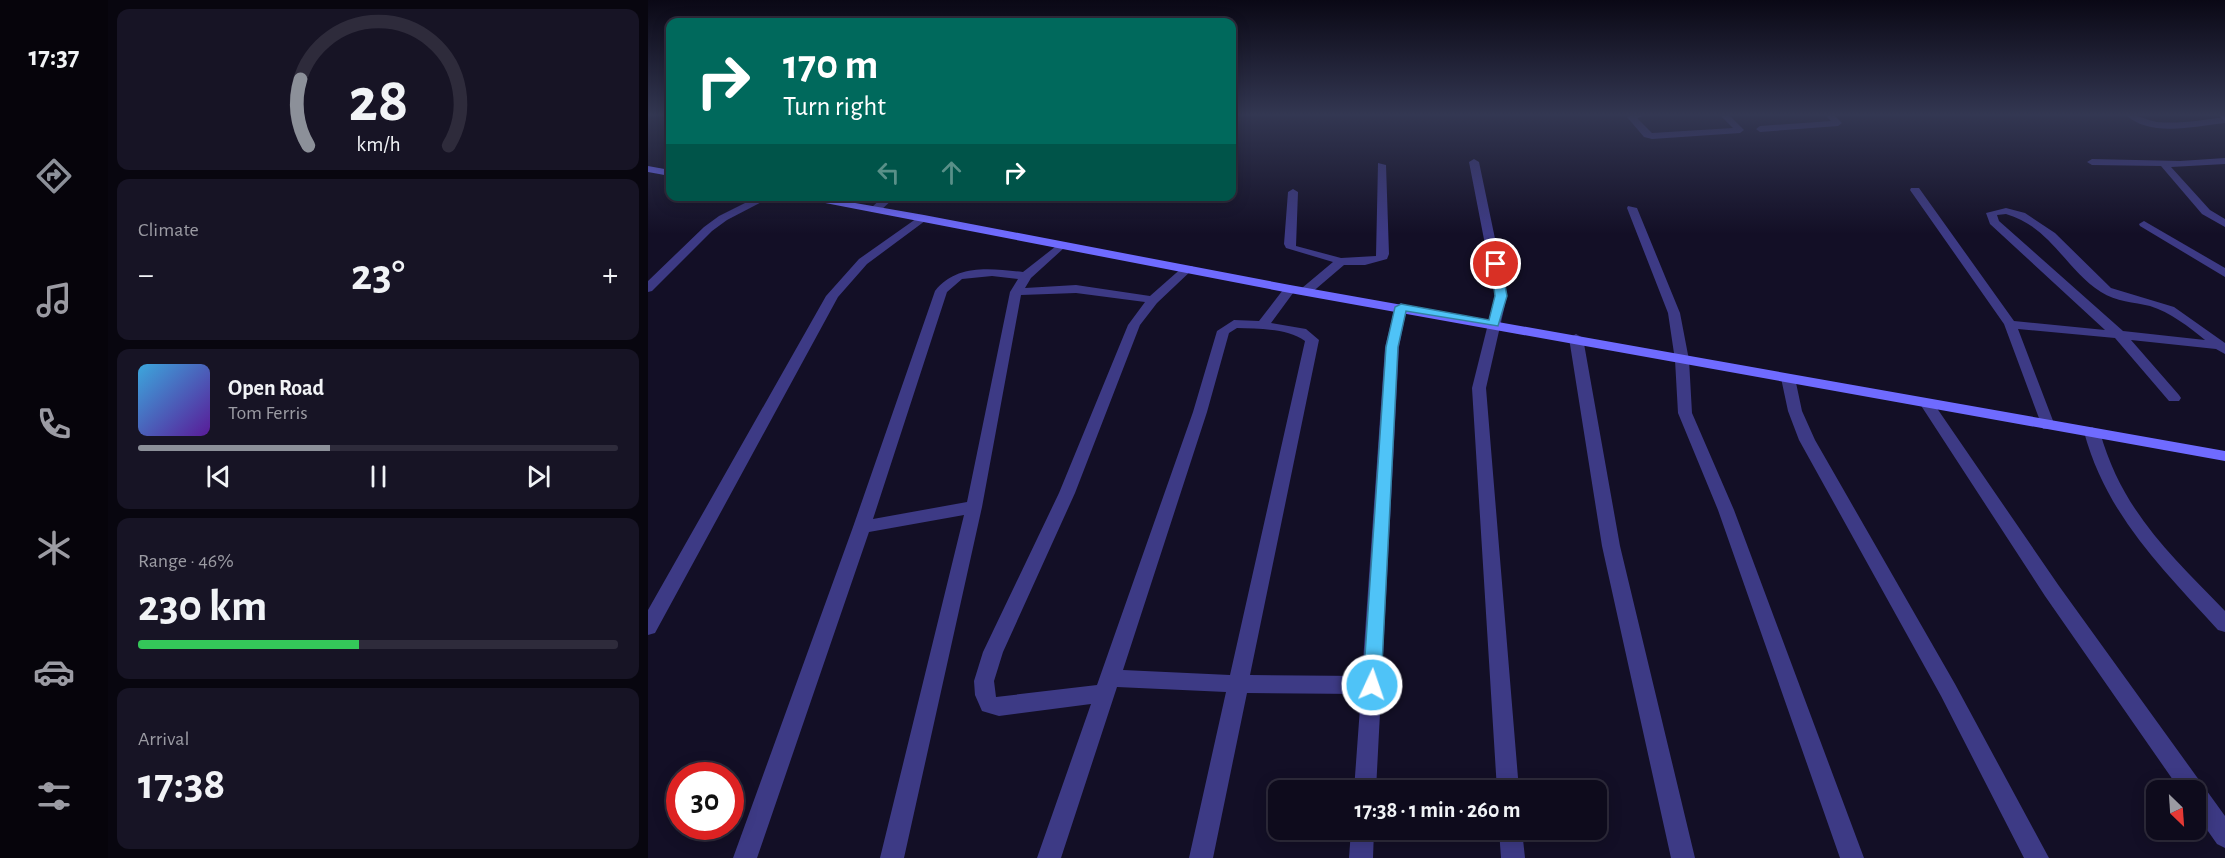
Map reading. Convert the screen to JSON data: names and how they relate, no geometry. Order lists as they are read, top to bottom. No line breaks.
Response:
{"north":"bottom right","page":{"tabs":"17:37","turn":["170 m","Turn right"],"tile":["Climate",["Range · 46%","230 km"],["Arrival","17:38"]],"heat":["−","23°","+"],"song":["Open Road","Tom Ferris"],"limit":"30","trip":"17:38 · 1 min · 260 m","gauge":["28","km/h"]}}
